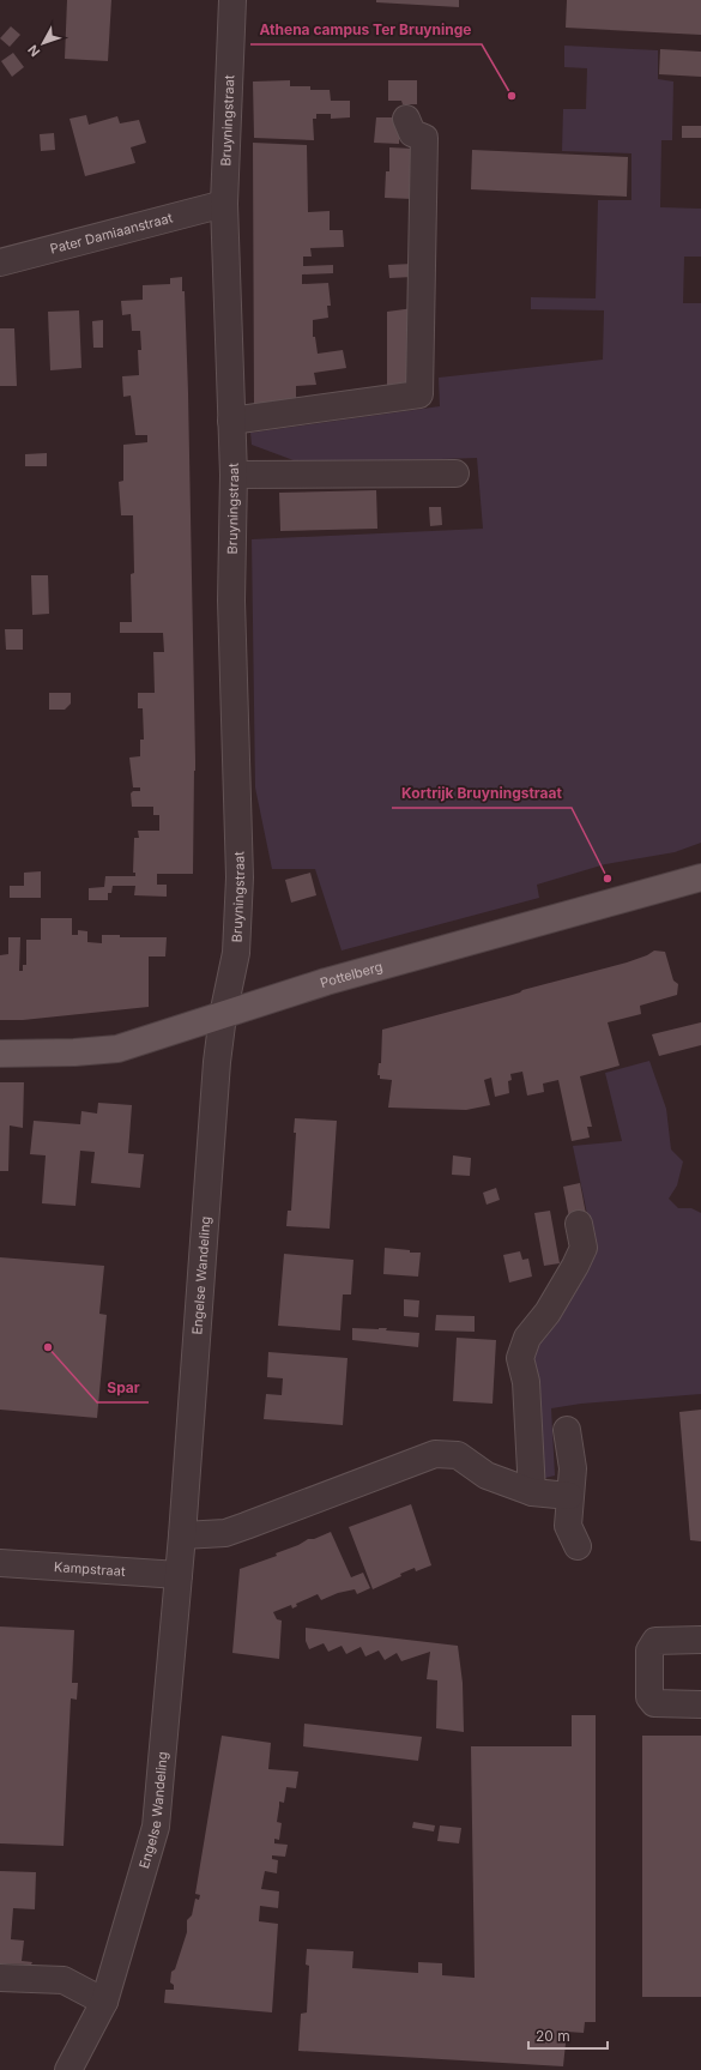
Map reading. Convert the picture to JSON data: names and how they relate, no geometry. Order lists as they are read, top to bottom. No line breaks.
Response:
{"streets":{"main road":["Pottelberg"],"street":["Bruyningstraat","Pater Damiaanstraat","Engelse Wandeling","Kampstraat"]},"crossings":[["Bruyningstraat","Pater Damiaanstraat"],["Bruyningstraat","Pottelberg"],["Bruyningstraat","Engelse Wandeling"],["Pottelberg","Engelse Wandeling"],["Engelse Wandeling","Kampstraat"]],"places":["Athena campus Ter Bruyninge","Kortrijk Bruyningstraat","Spar"],"scale_bar":"20 m","north":"bottom left"}
